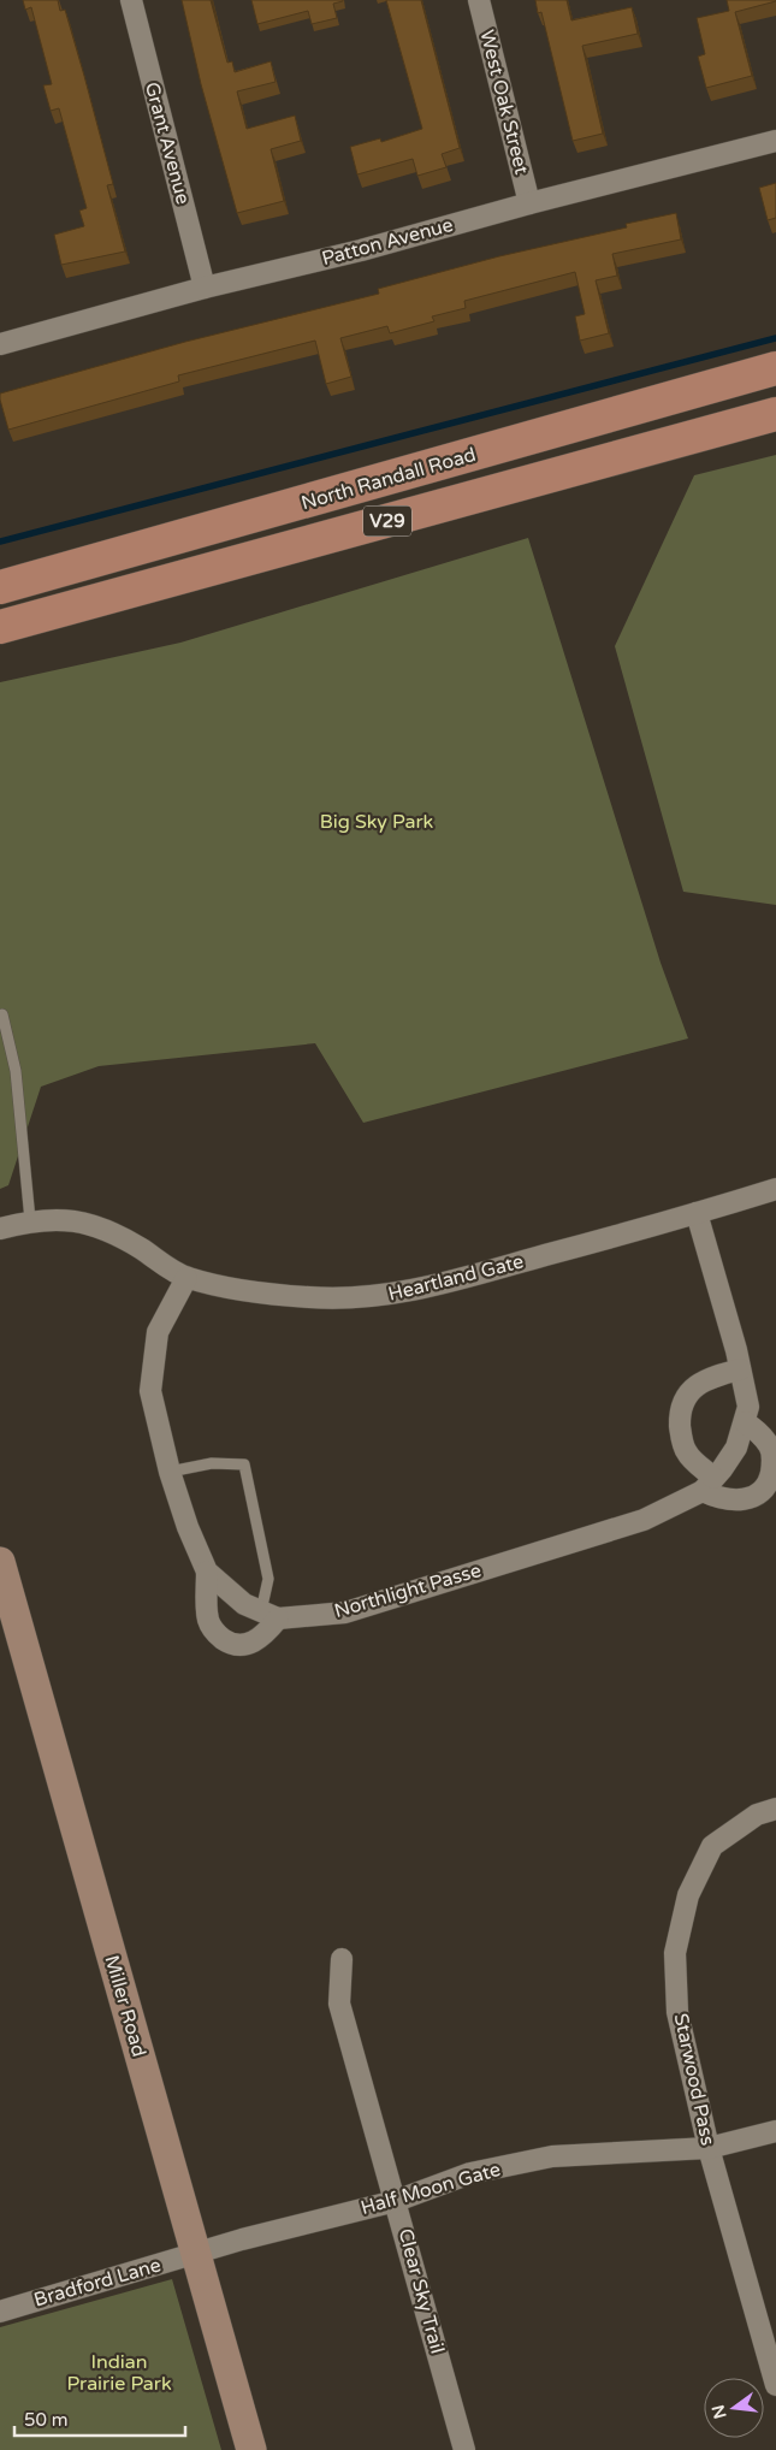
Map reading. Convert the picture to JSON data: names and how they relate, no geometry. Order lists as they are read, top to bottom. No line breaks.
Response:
{"streets":{"main road":["North Randall Road","V29"],"street":["West Oak Street","Grant Avenue","Patton Avenue","Heartland Gate","Northlight Passe","Miller Road","Starwood Pass","Half Moon Gate","Bradford Lane","Clear Sky Trail"]},"crossings":[["West Oak Street","Patton Avenue"],["Grant Avenue","Patton Avenue"],["Heartland Gate","Northlight Passe"],["Miller Road","Half Moon Gate"],["Miller Road","Bradford Lane"],["Starwood Pass","Half Moon Gate"],["Half Moon Gate","Bradford Lane"],["Half Moon Gate","Clear Sky Trail"]],"parks":["Big Sky Park","Indian Prairie Park"],"scale_bar":"50 m","north":"left"}
